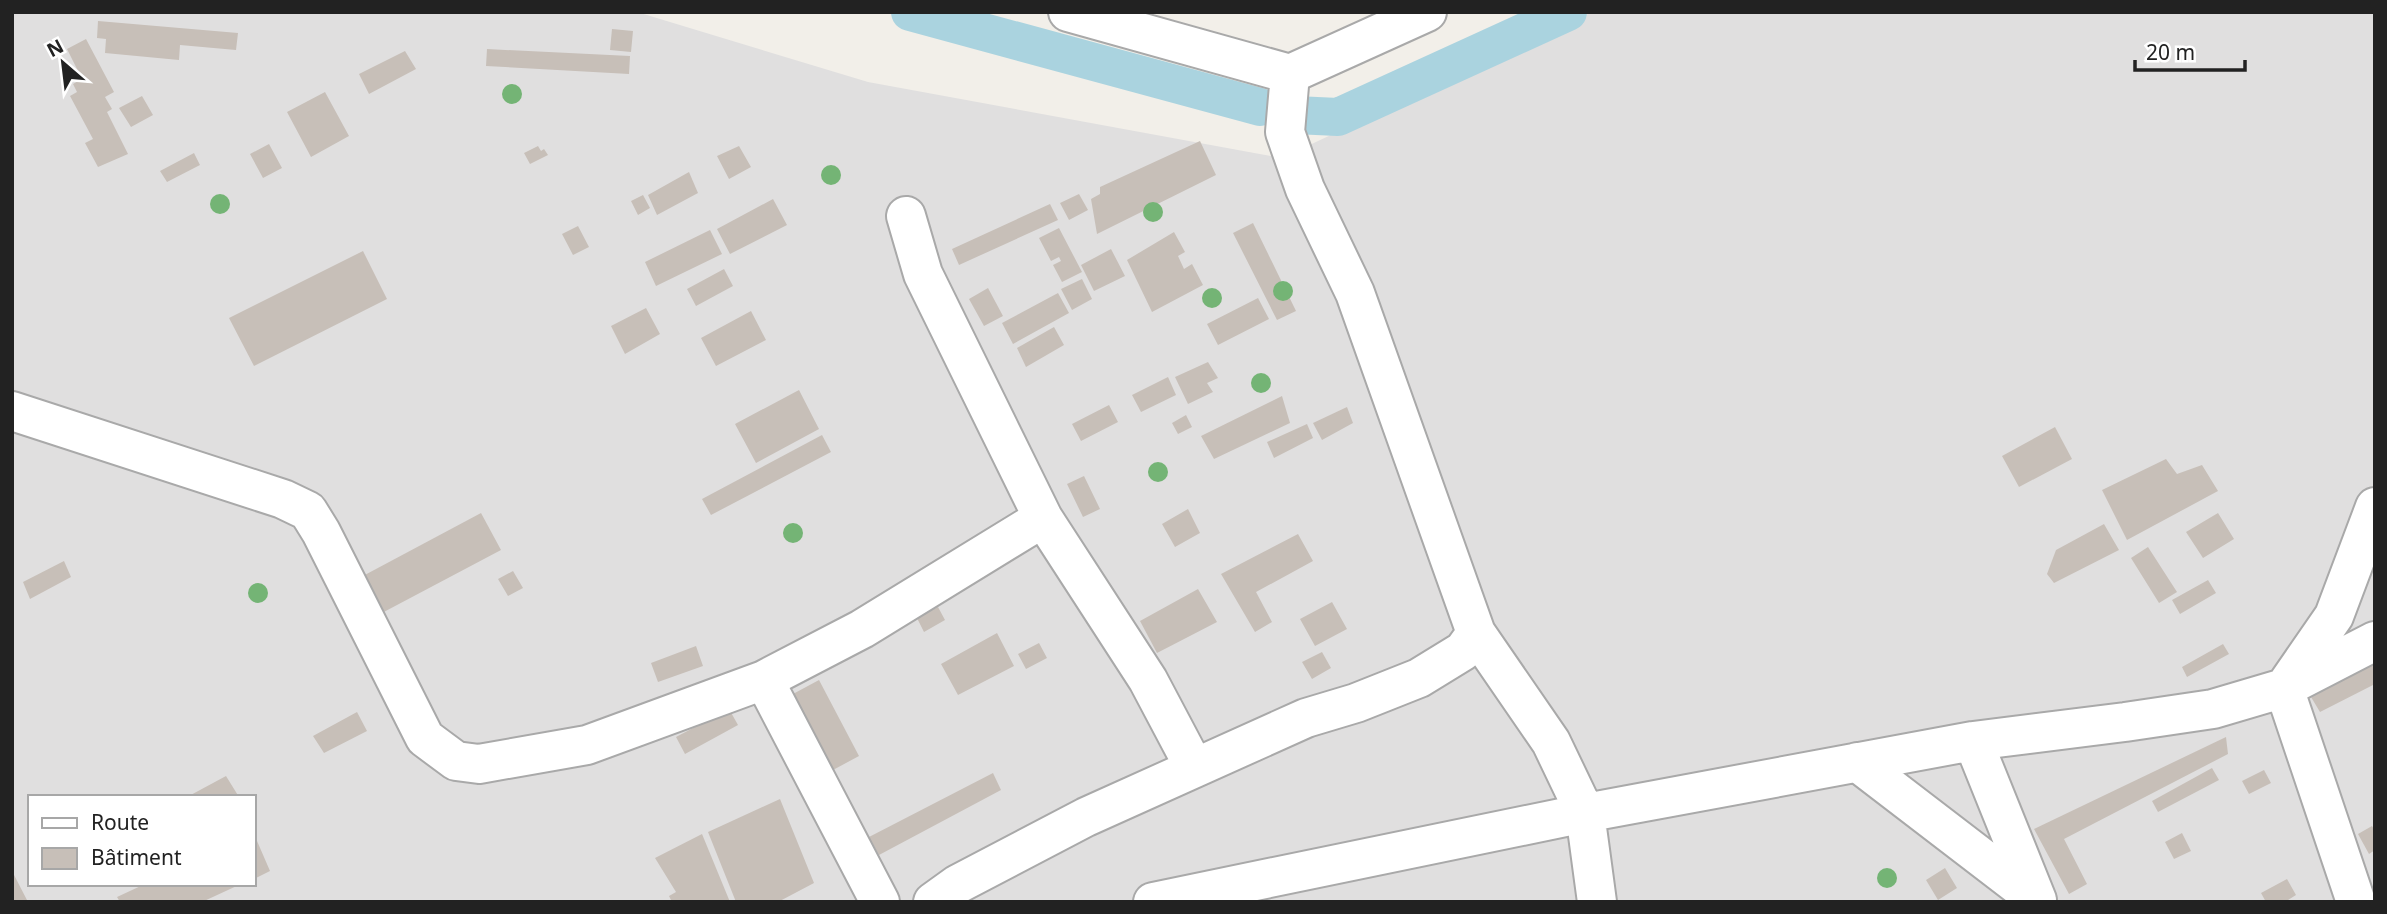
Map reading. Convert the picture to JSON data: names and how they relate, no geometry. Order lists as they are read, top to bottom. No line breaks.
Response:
{"legend":["Route","Bâtiment"],"scale_bar":"20 m","north":"top left"}
